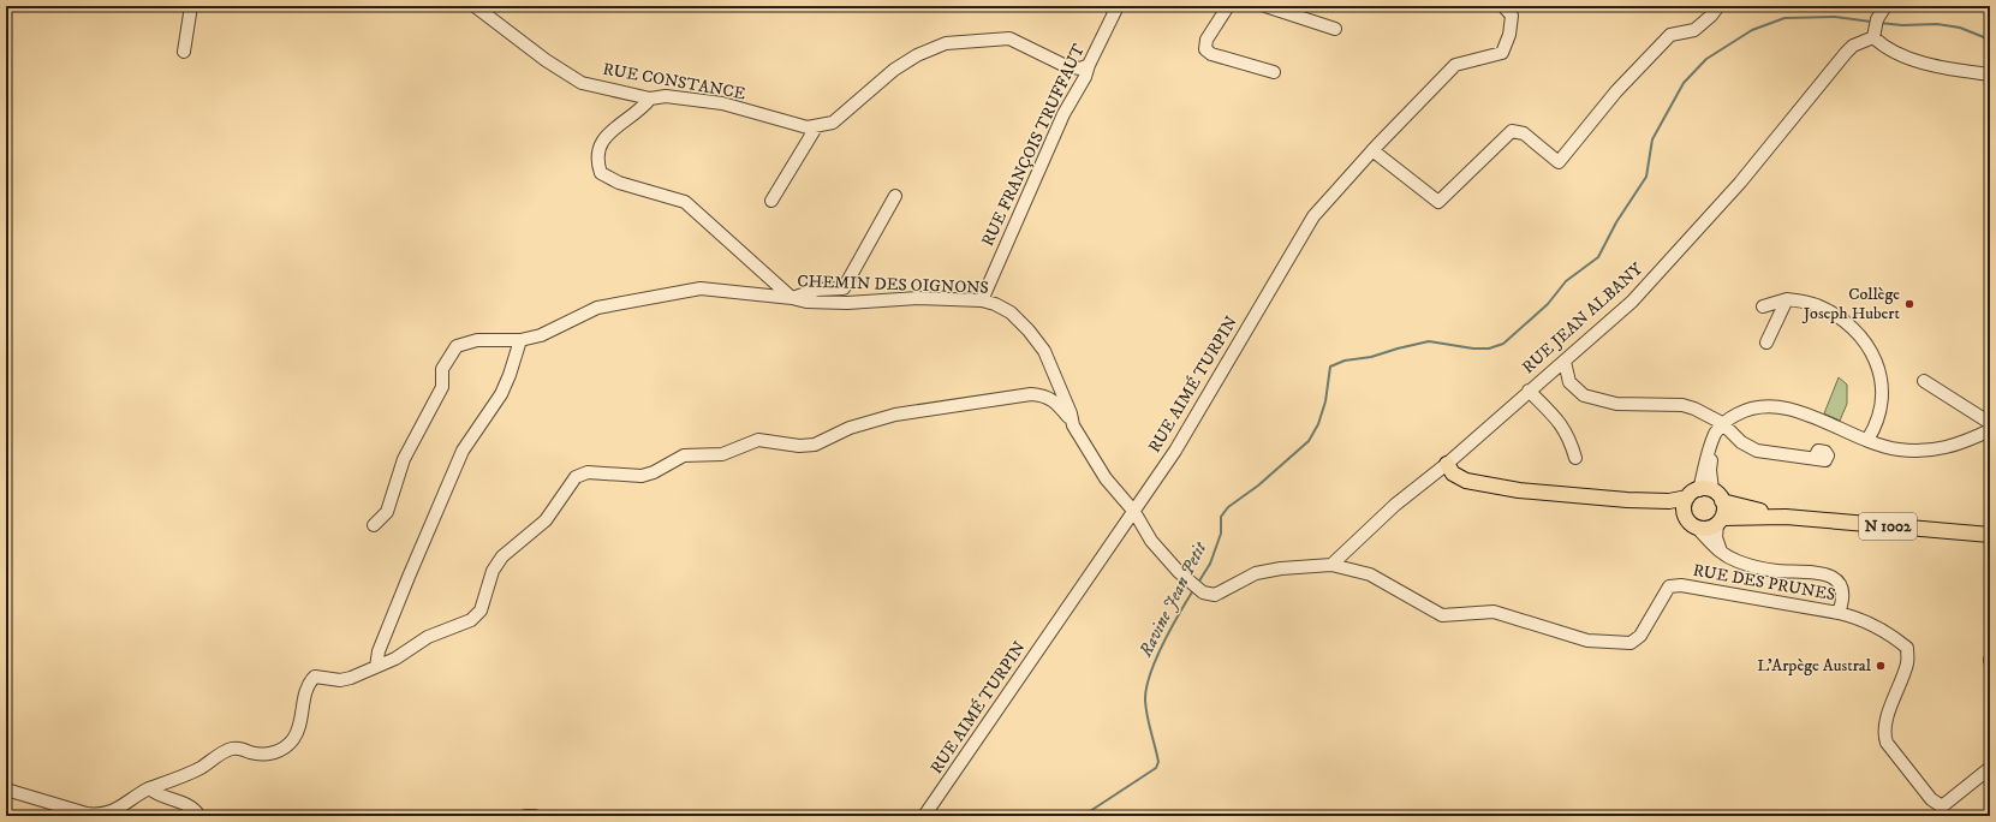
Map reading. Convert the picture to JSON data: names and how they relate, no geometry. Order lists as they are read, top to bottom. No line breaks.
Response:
{"streets":{"main road":["N 1002"],"street":["RUE CONSTANCE","RUE FRANÇOIS TRUFFAUT","CHEMIN DES OIGNONS","RUE JEAN ALBANY","RUE AIMÉ TURPIN","RUE DES PRUNES"]},"crossings":[["RUE FRANÇOIS TRUFFAUT","CHEMIN DES OIGNONS"],["CHEMIN DES OIGNONS","RUE AIMÉ TURPIN"],["CHEMIN DES OIGNONS","RUE DES PRUNES"],["RUE JEAN ALBANY","N 1002"],["RUE JEAN ALBANY","RUE DES PRUNES"],["RUE AIMÉ TURPIN","RUE DES PRUNES"]],"water":["Ravine Jean Petit"],"places":["Collège Joseph Hubert","L'Arpège Austral"]}
